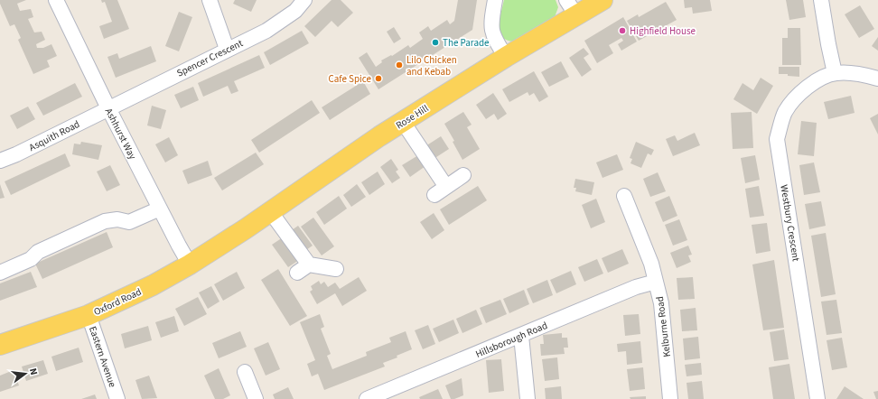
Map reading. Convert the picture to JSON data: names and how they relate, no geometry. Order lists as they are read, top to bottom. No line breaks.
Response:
{"streets":{"main road":["Rose Hill","Oxford Road"],"street":["Spencer Crescent","Ashhurst Way","Asquith Road","Westbury Crescent","Kelburne Road","Hillsborough Road","Eastern Avenue"]},"crossings":[["Spencer Crescent","Ashhurst Way"],["Spencer Crescent","Asquith Road"],["Rose Hill","Oxford Road"],["Ashhurst Way","Asquith Road"],["Ashhurst Way","Oxford Road"],["Oxford Road","Eastern Avenue"],["Kelburne Road","Hillsborough Road"]],"places":["Highfield House","The Parade","Lilo Chicken and Kebab","Cafe Spice"],"north":"right"}
